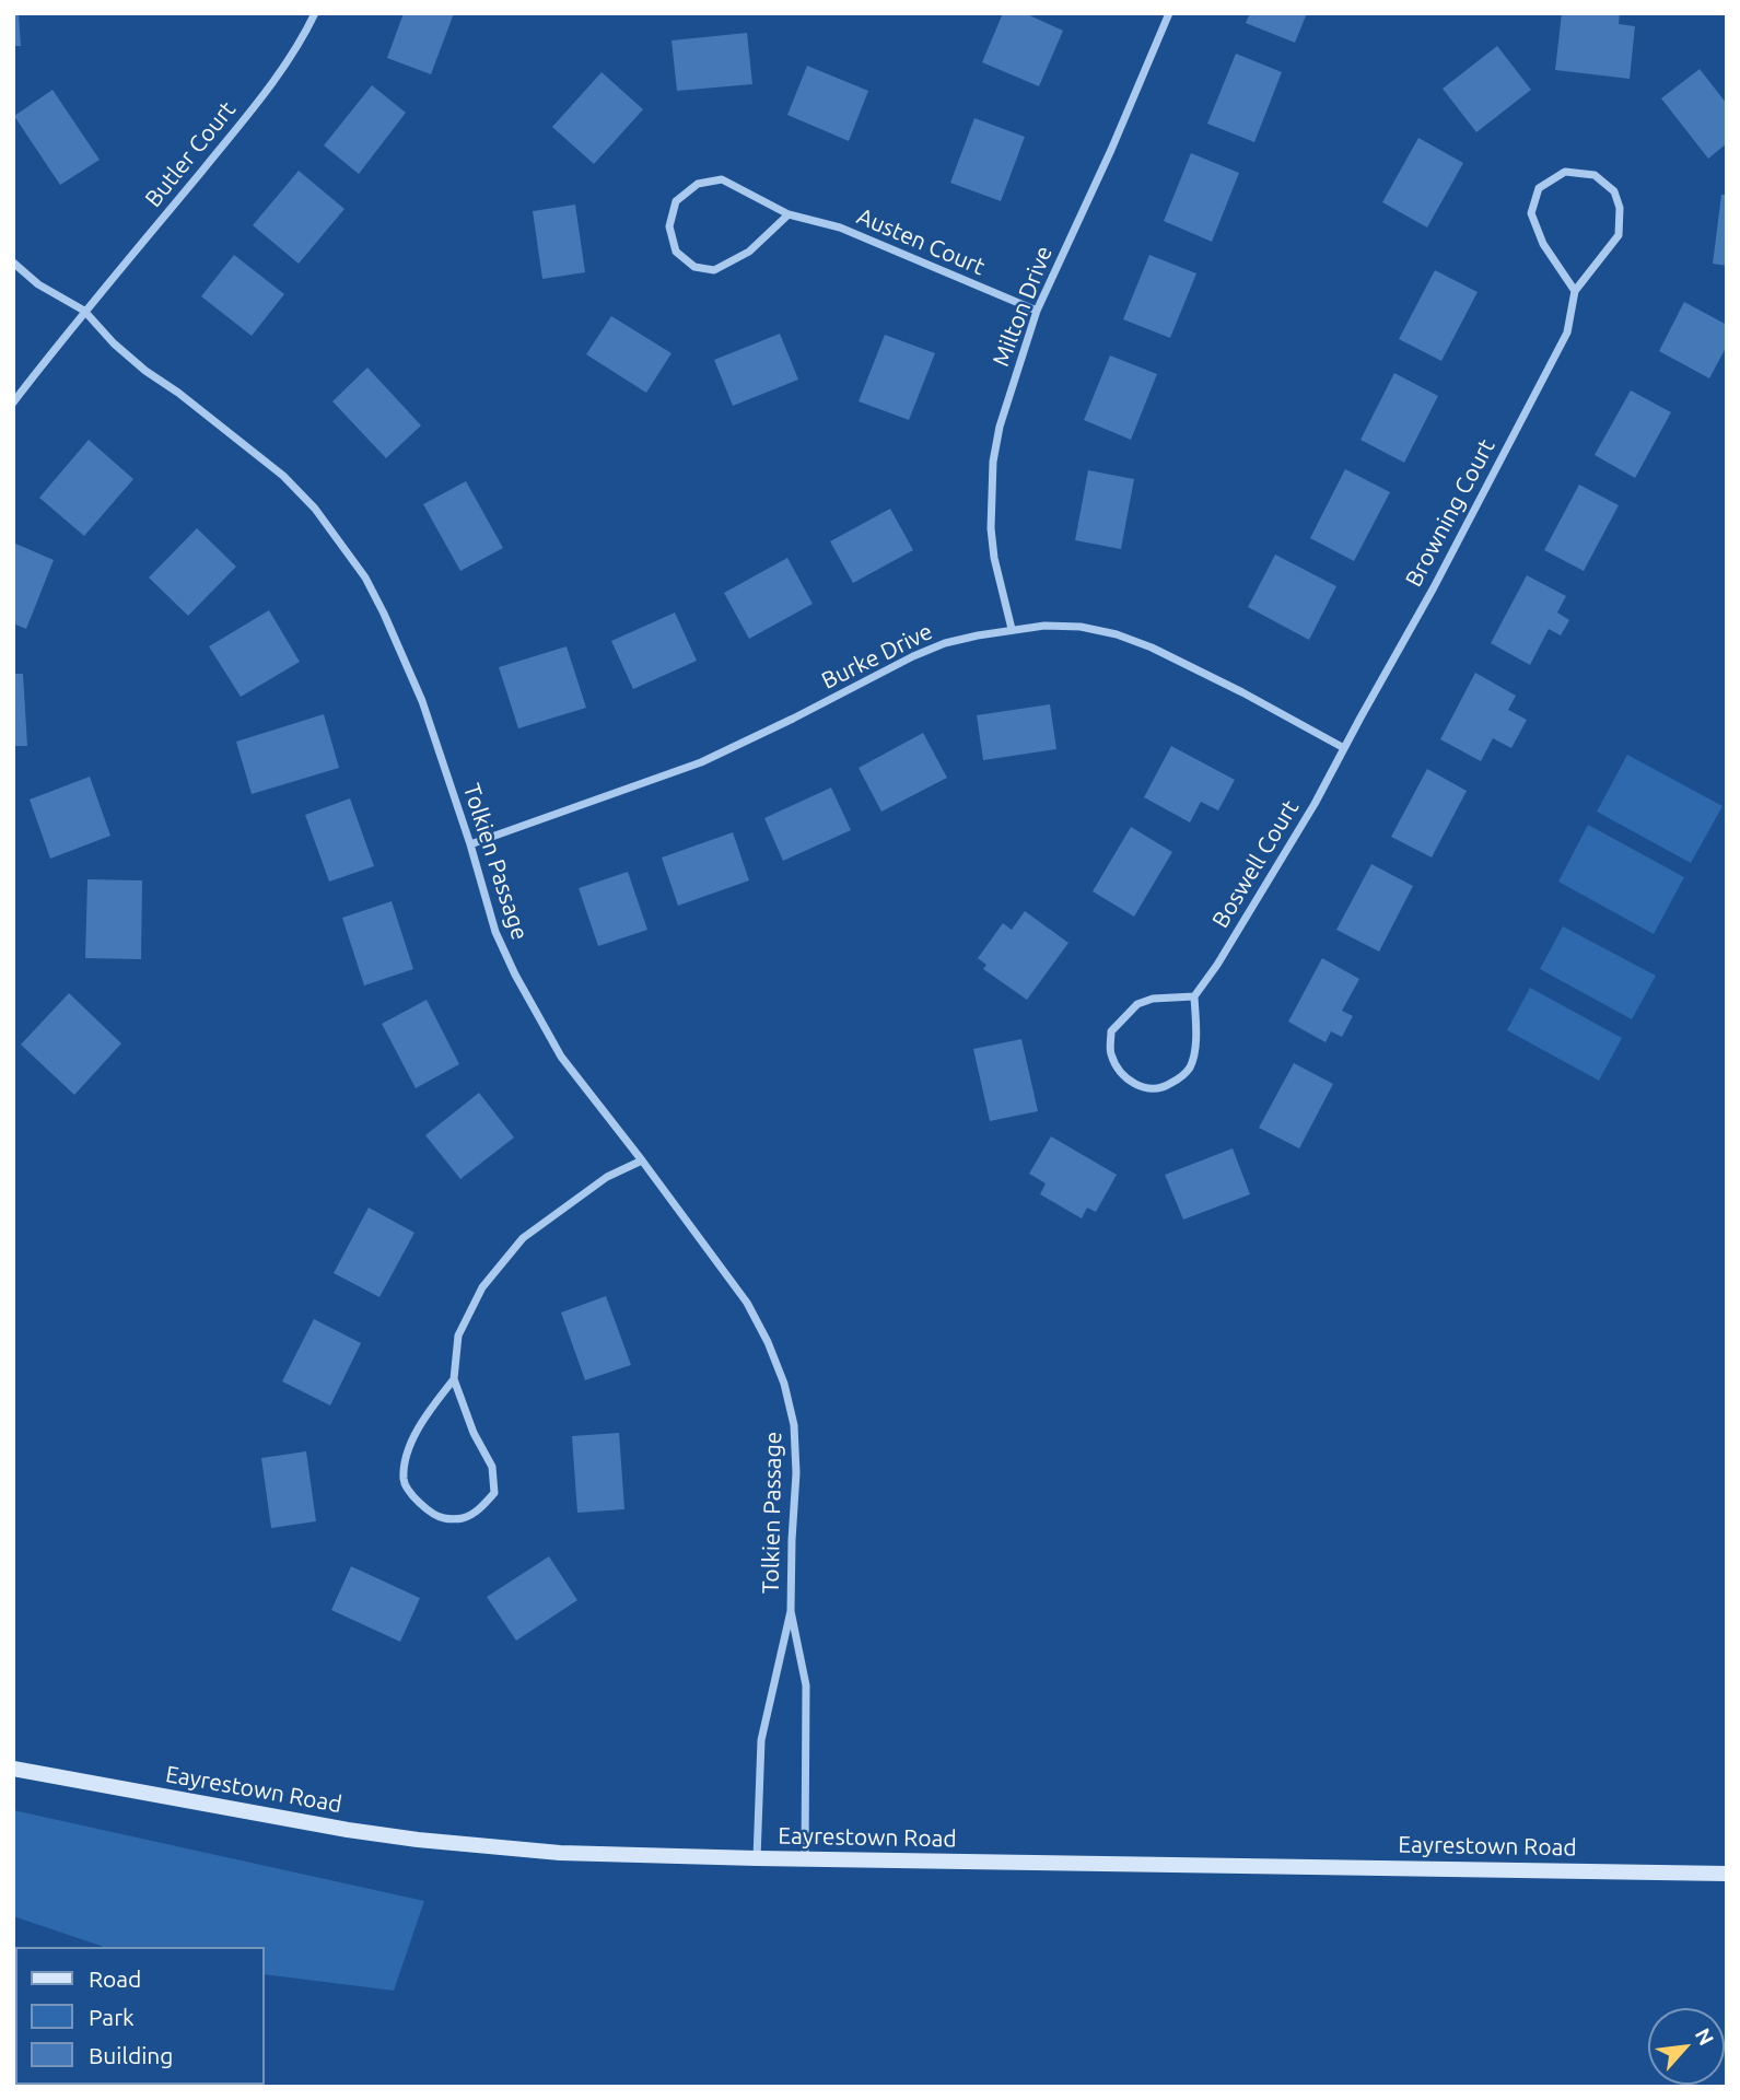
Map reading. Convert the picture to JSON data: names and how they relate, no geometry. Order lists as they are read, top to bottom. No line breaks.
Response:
{"streets":{"street":["Butler Court","Austen Court","Milton Drive","Browning Court","Burke Drive","Tolkien Passage","Boswell Court","Eayrestown Road"]},"crossings":[["Butler Court","Tolkien Passage"],["Austen Court","Milton Drive"],["Milton Drive","Burke Drive"],["Browning Court","Burke Drive"],["Browning Court","Boswell Court"],["Burke Drive","Tolkien Passage"],["Burke Drive","Boswell Court"],["Tolkien Passage","Eayrestown Road"]],"legend":["Road","Park","Building"],"north":"top right"}
